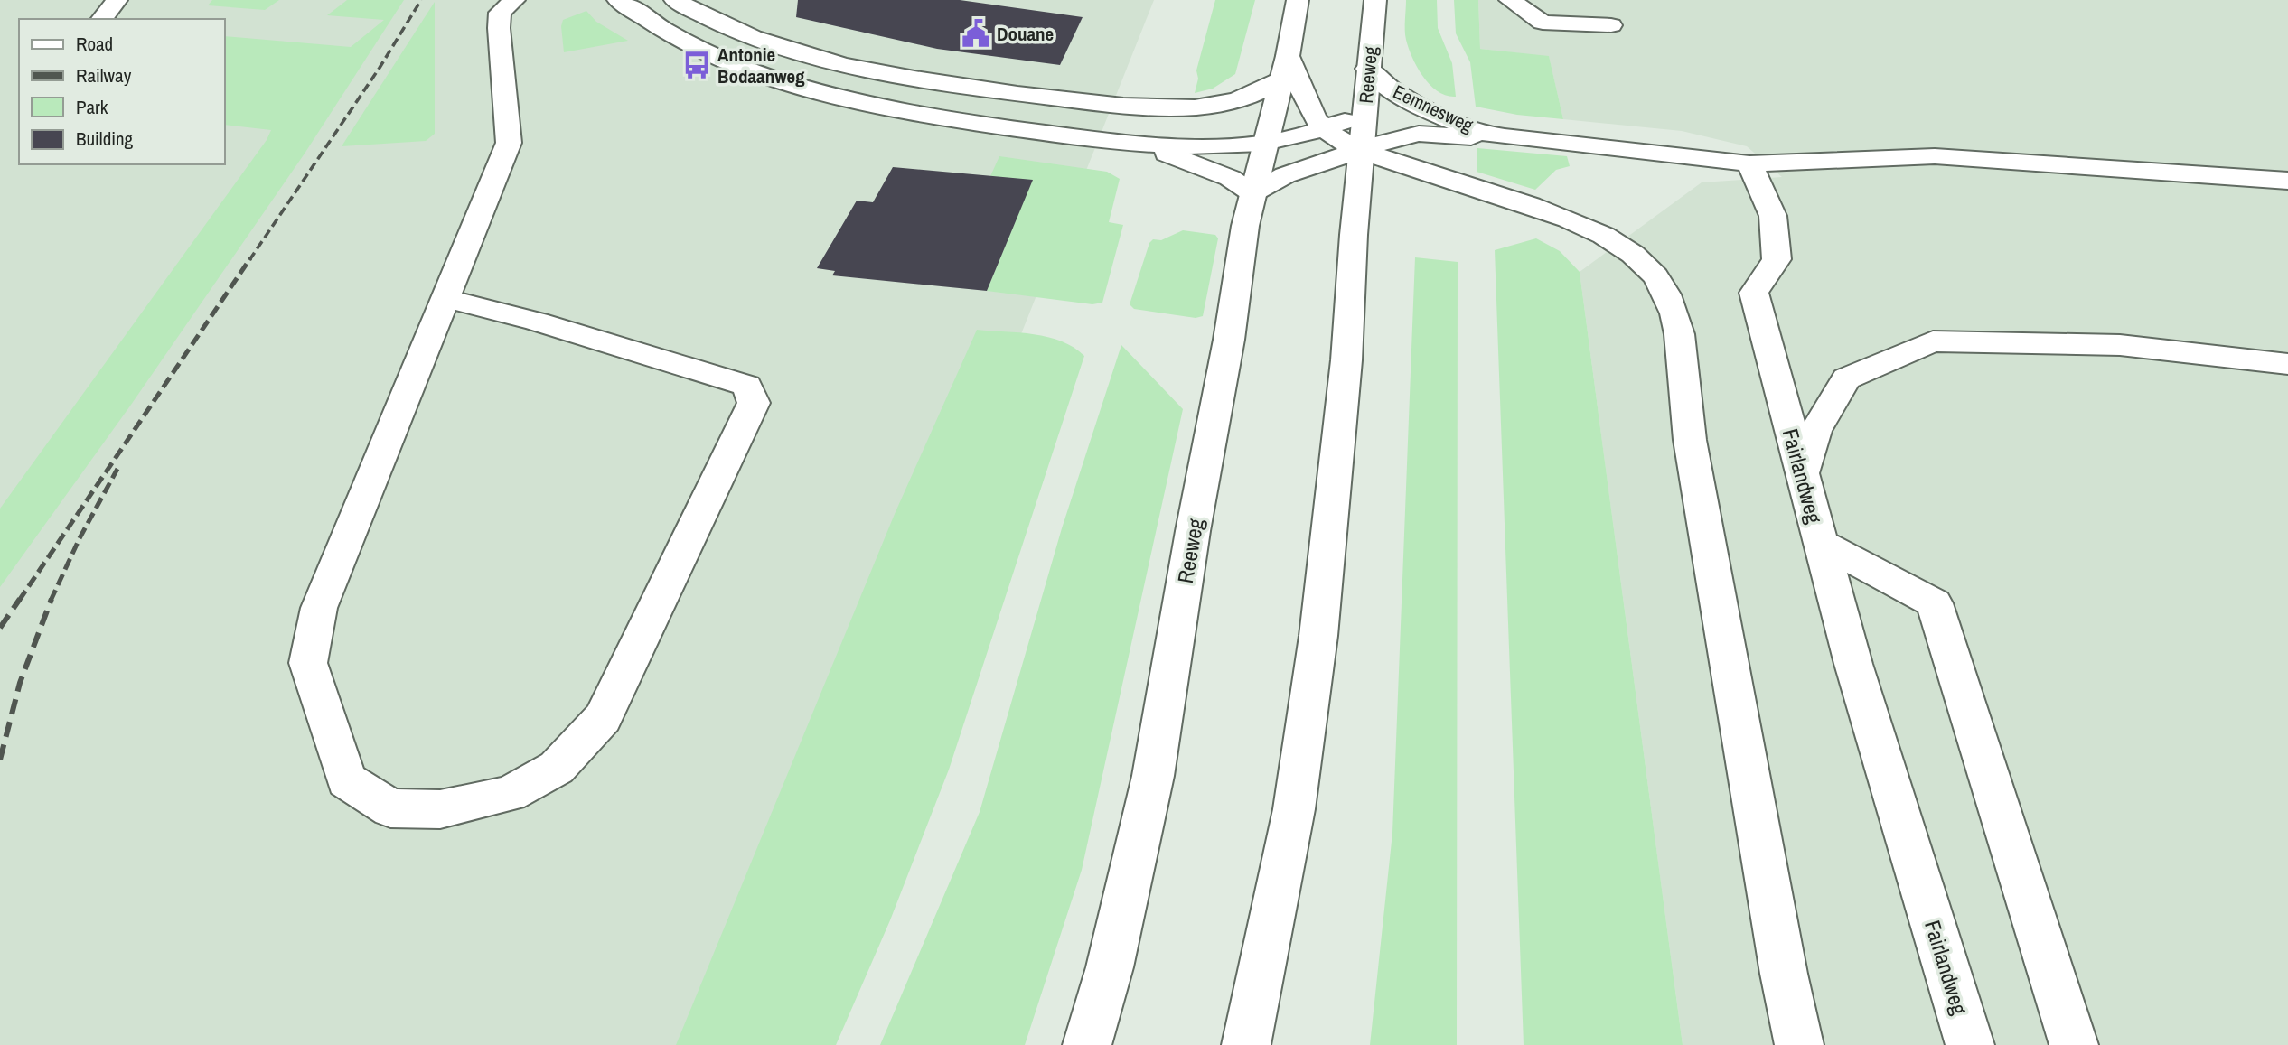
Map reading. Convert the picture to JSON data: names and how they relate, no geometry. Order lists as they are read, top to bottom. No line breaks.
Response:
{"streets":{"street":["Reeweg","Eemnesweg","Fairlandweg"]},"crossings":[["Reeweg","Eemnesweg"]],"places":{"public building":["Douane"],"bus stop":["Antonie Bodaanweg"]},"legend":["Road","Railway","Park","Building"]}
